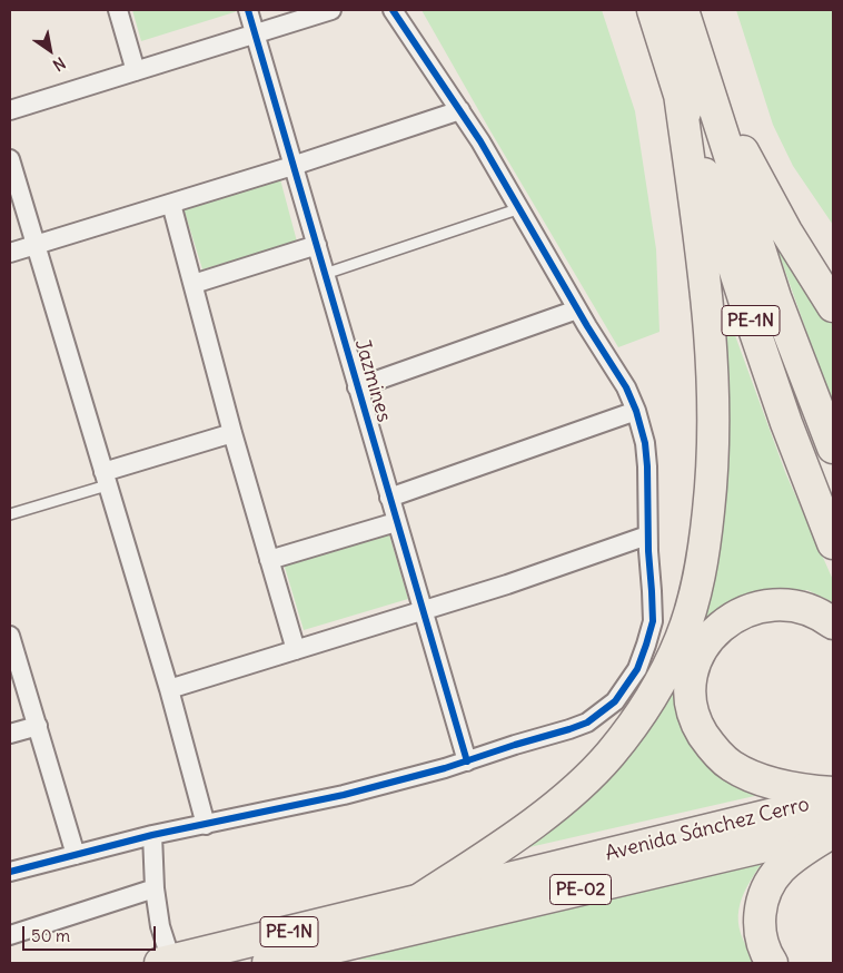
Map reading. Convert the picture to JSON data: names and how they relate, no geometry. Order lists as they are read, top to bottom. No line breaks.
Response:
{"streets":{"highway":["PE-1N","Avenida Sánchez Cerro","PE-02"],"street":["Jazmines"]},"scale_bar":"50 m","north":"bottom right"}
